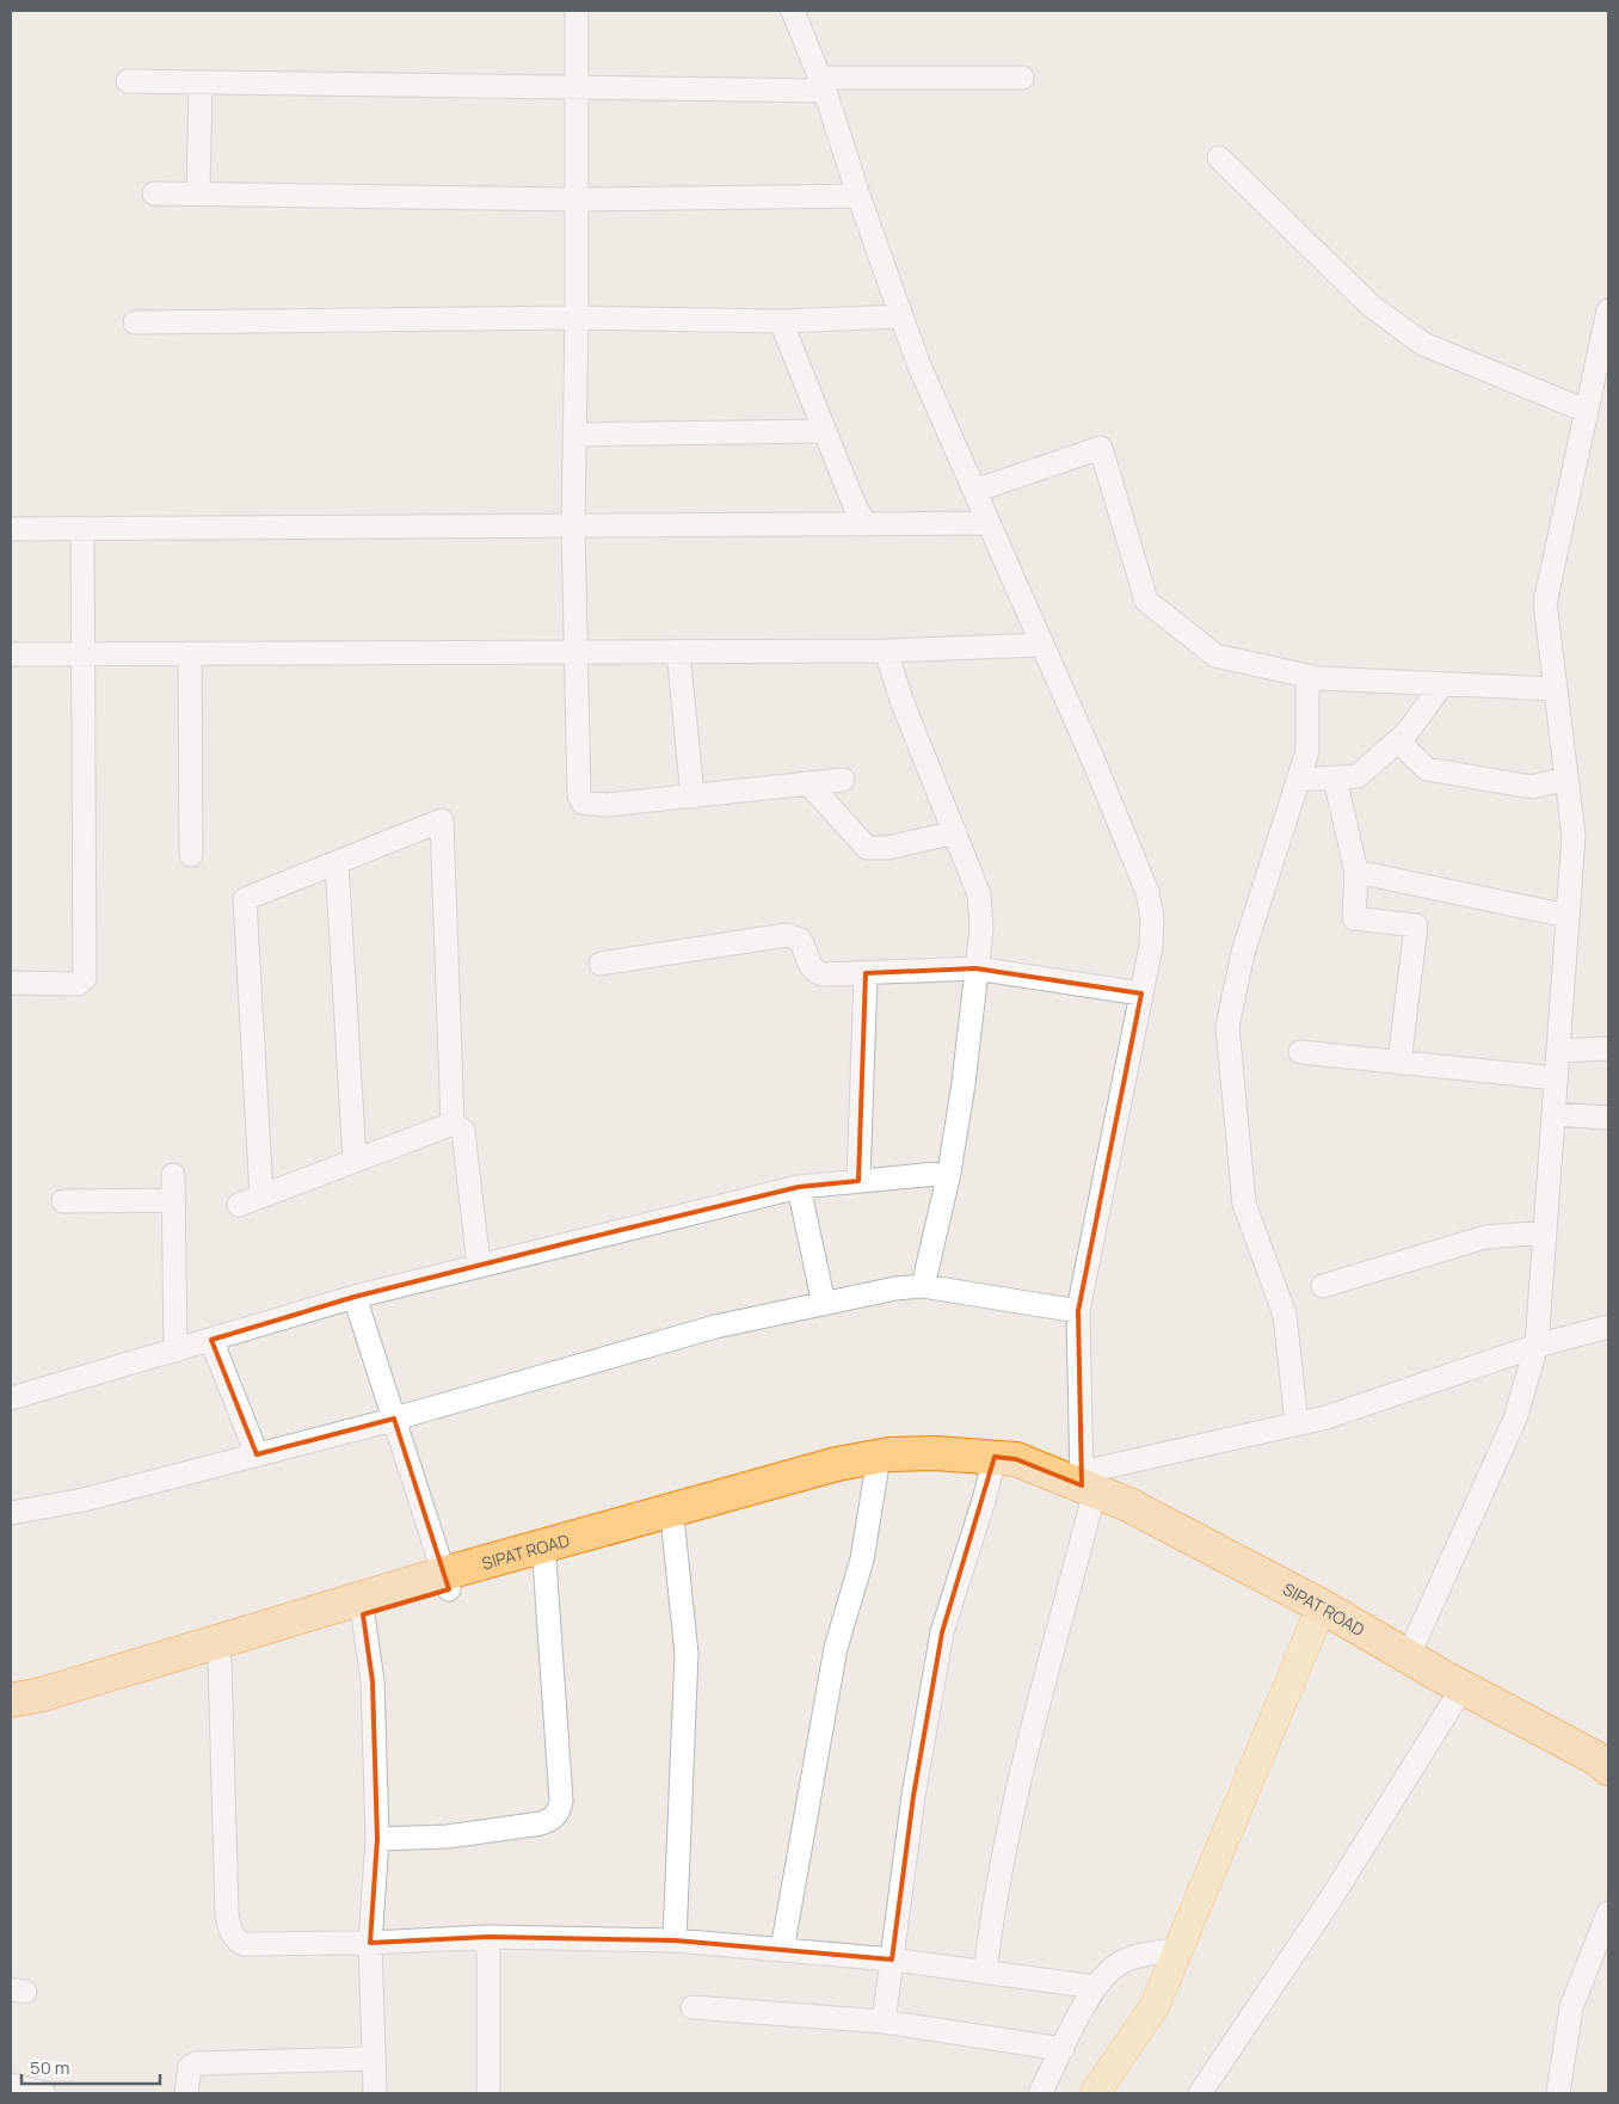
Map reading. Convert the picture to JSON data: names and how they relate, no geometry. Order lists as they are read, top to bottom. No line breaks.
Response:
{"streets":{"highway":["SIPAT ROAD"]},"scale_bar":"50 m"}
